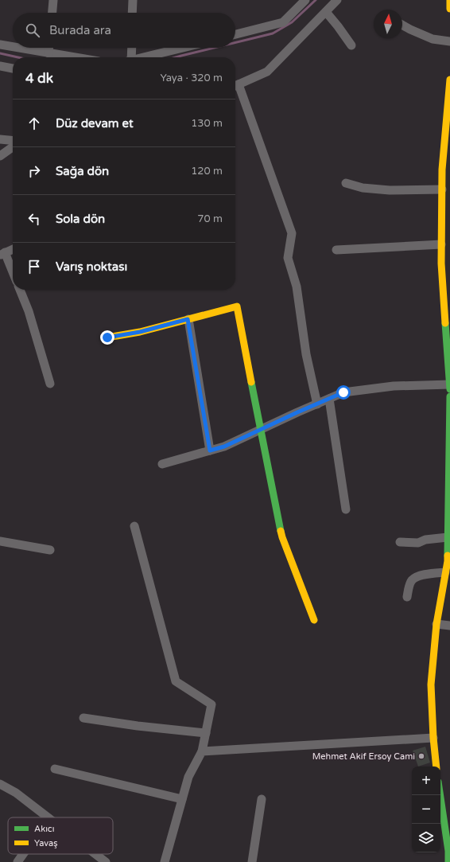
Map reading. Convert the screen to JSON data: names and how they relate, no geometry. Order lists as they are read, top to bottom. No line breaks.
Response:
{"places":["Mehmet Akif Ersoy Cami"],"legend":["Akıcı","Yavaş"],"north":"top","page":{"search":"Burada ara","heading":["4 dk","Yaya · 320 m"],"list":[["Düz devam et","130 m"],["Sağa dön","120 m"],["Sola dön","70 m"],"Varış noktası"],"map_buttons":["+","−"]}}
